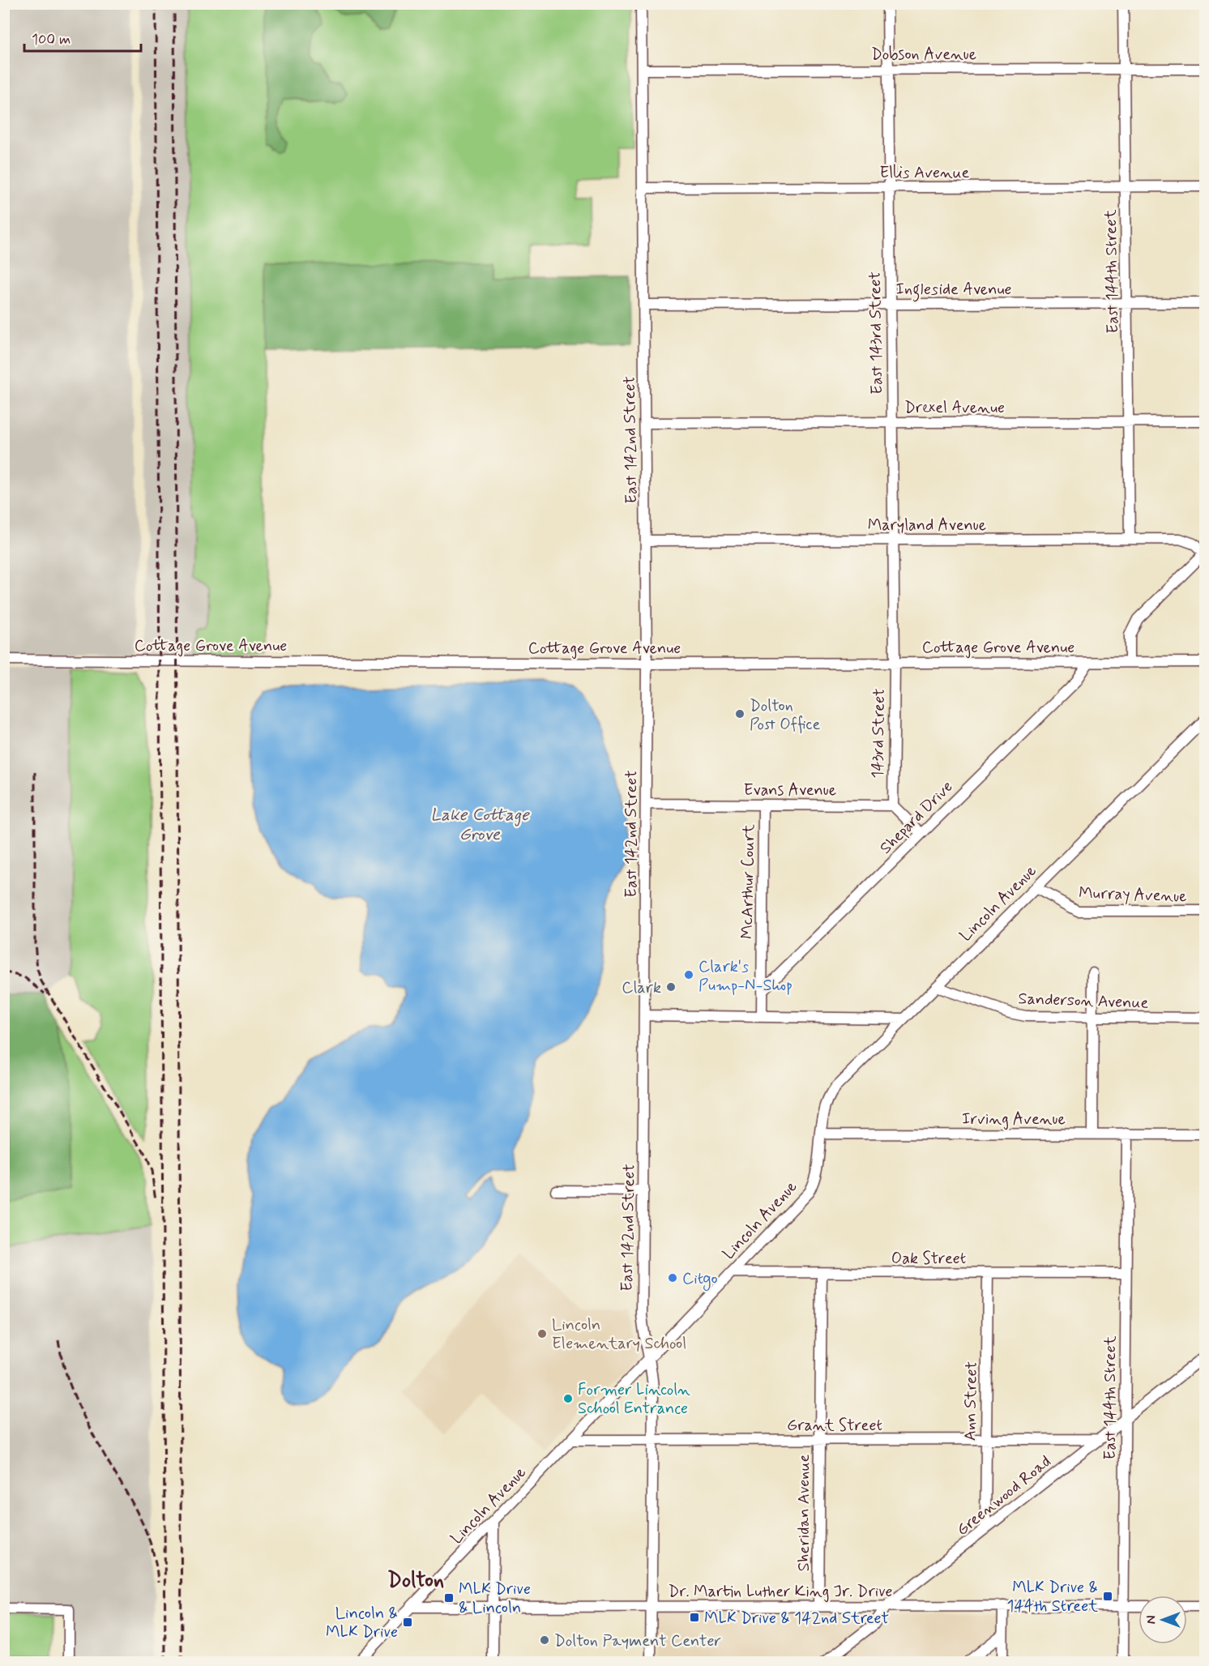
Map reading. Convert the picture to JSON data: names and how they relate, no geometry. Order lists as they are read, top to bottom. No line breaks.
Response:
{"streets":{"street":["Dobson Avenue","Ellis Avenue","East 144th Street","Ingleside Avenue","East 143rd Street","Drexel Avenue","East 142nd Street","Maryland Avenue","Cottage Grove Avenue","143rd Street","Evans Avenue","Shepard Drive","McArthur Court","Murray Avenue","Lincoln Avenue","Sanderson Avenue","Irving Avenue","Oak Street","Ann Street","Grant Street","Greenwood Road","Sheridan Avenue","Dr. Martin Luther King Jr. Drive"]},"crossings":[["Dobson Avenue","East 144th Street"],["Dobson Avenue","East 143rd Street"],["Dobson Avenue","East 142nd Street"],["Ellis Avenue","East 144th Street"],["Ellis Avenue","East 143rd Street"],["Ellis Avenue","East 142nd Street"],["East 144th Street","Ingleside Avenue"],["East 144th Street","Drexel Avenue"],["East 144th Street","Maryland Avenue"],["East 144th Street","Irving Avenue"],["East 144th Street","Oak Street"],["East 144th Street","Greenwood Road"],["East 144th Street","Dr. Martin Luther King Jr. Drive"],["Ingleside Avenue","East 143rd Street"],["Ingleside Avenue","East 142nd Street"],["East 143rd Street","Drexel Avenue"],["East 143rd Street","Maryland Avenue"],["East 143rd Street","Cottage Grove Avenue"],["East 143rd Street","143rd Street"],["Drexel Avenue","East 142nd Street"],["East 142nd Street","Maryland Avenue"],["East 142nd Street","Cottage Grove Avenue"],["East 142nd Street","Evans Avenue"],["East 142nd Street","Lincoln Avenue"],["East 142nd Street","Grant Street"],["East 142nd Street","Dr. Martin Luther King Jr. Drive"],["Cottage Grove Avenue","143rd Street"],["Cottage Grove Avenue","Shepard Drive"],["143rd Street","Evans Avenue"],["Evans Avenue","McArthur Court"],["Shepard Drive","McArthur Court"],["Murray Avenue","Lincoln Avenue"],["Lincoln Avenue","Sanderson Avenue"],["Lincoln Avenue","Irving Avenue"],["Lincoln Avenue","Oak Street"],["Lincoln Avenue","Grant Street"],["Lincoln Avenue","Dr. Martin Luther King Jr. Drive"],["Oak Street","Ann Street"],["Oak Street","Sheridan Avenue"],["Ann Street","Grant Street"],["Ann Street","Greenwood Road"],["Grant Street","Greenwood Road"],["Grant Street","Sheridan Avenue"],["Greenwood Road","Dr. Martin Luther King Jr. Drive"],["Sheridan Avenue","Dr. Martin Luther King Jr. Drive"]],"districts":["Dolton"],"water":["Lake Cottage Grove"],"places":{"other":["Dolton Post Office","Clark's Pump-N-Shop","Clark","Citgo","Lincoln Elementary School","Former Lincoln School Entrance","Dolton Payment Center"],"transit":["MLK Drive & 144th Street","MLK Drive & Lincoln","MLK Drive & 142nd Street","Lincoln & MLK Drive"]},"scale_bar":"100 m","north":"left"}
